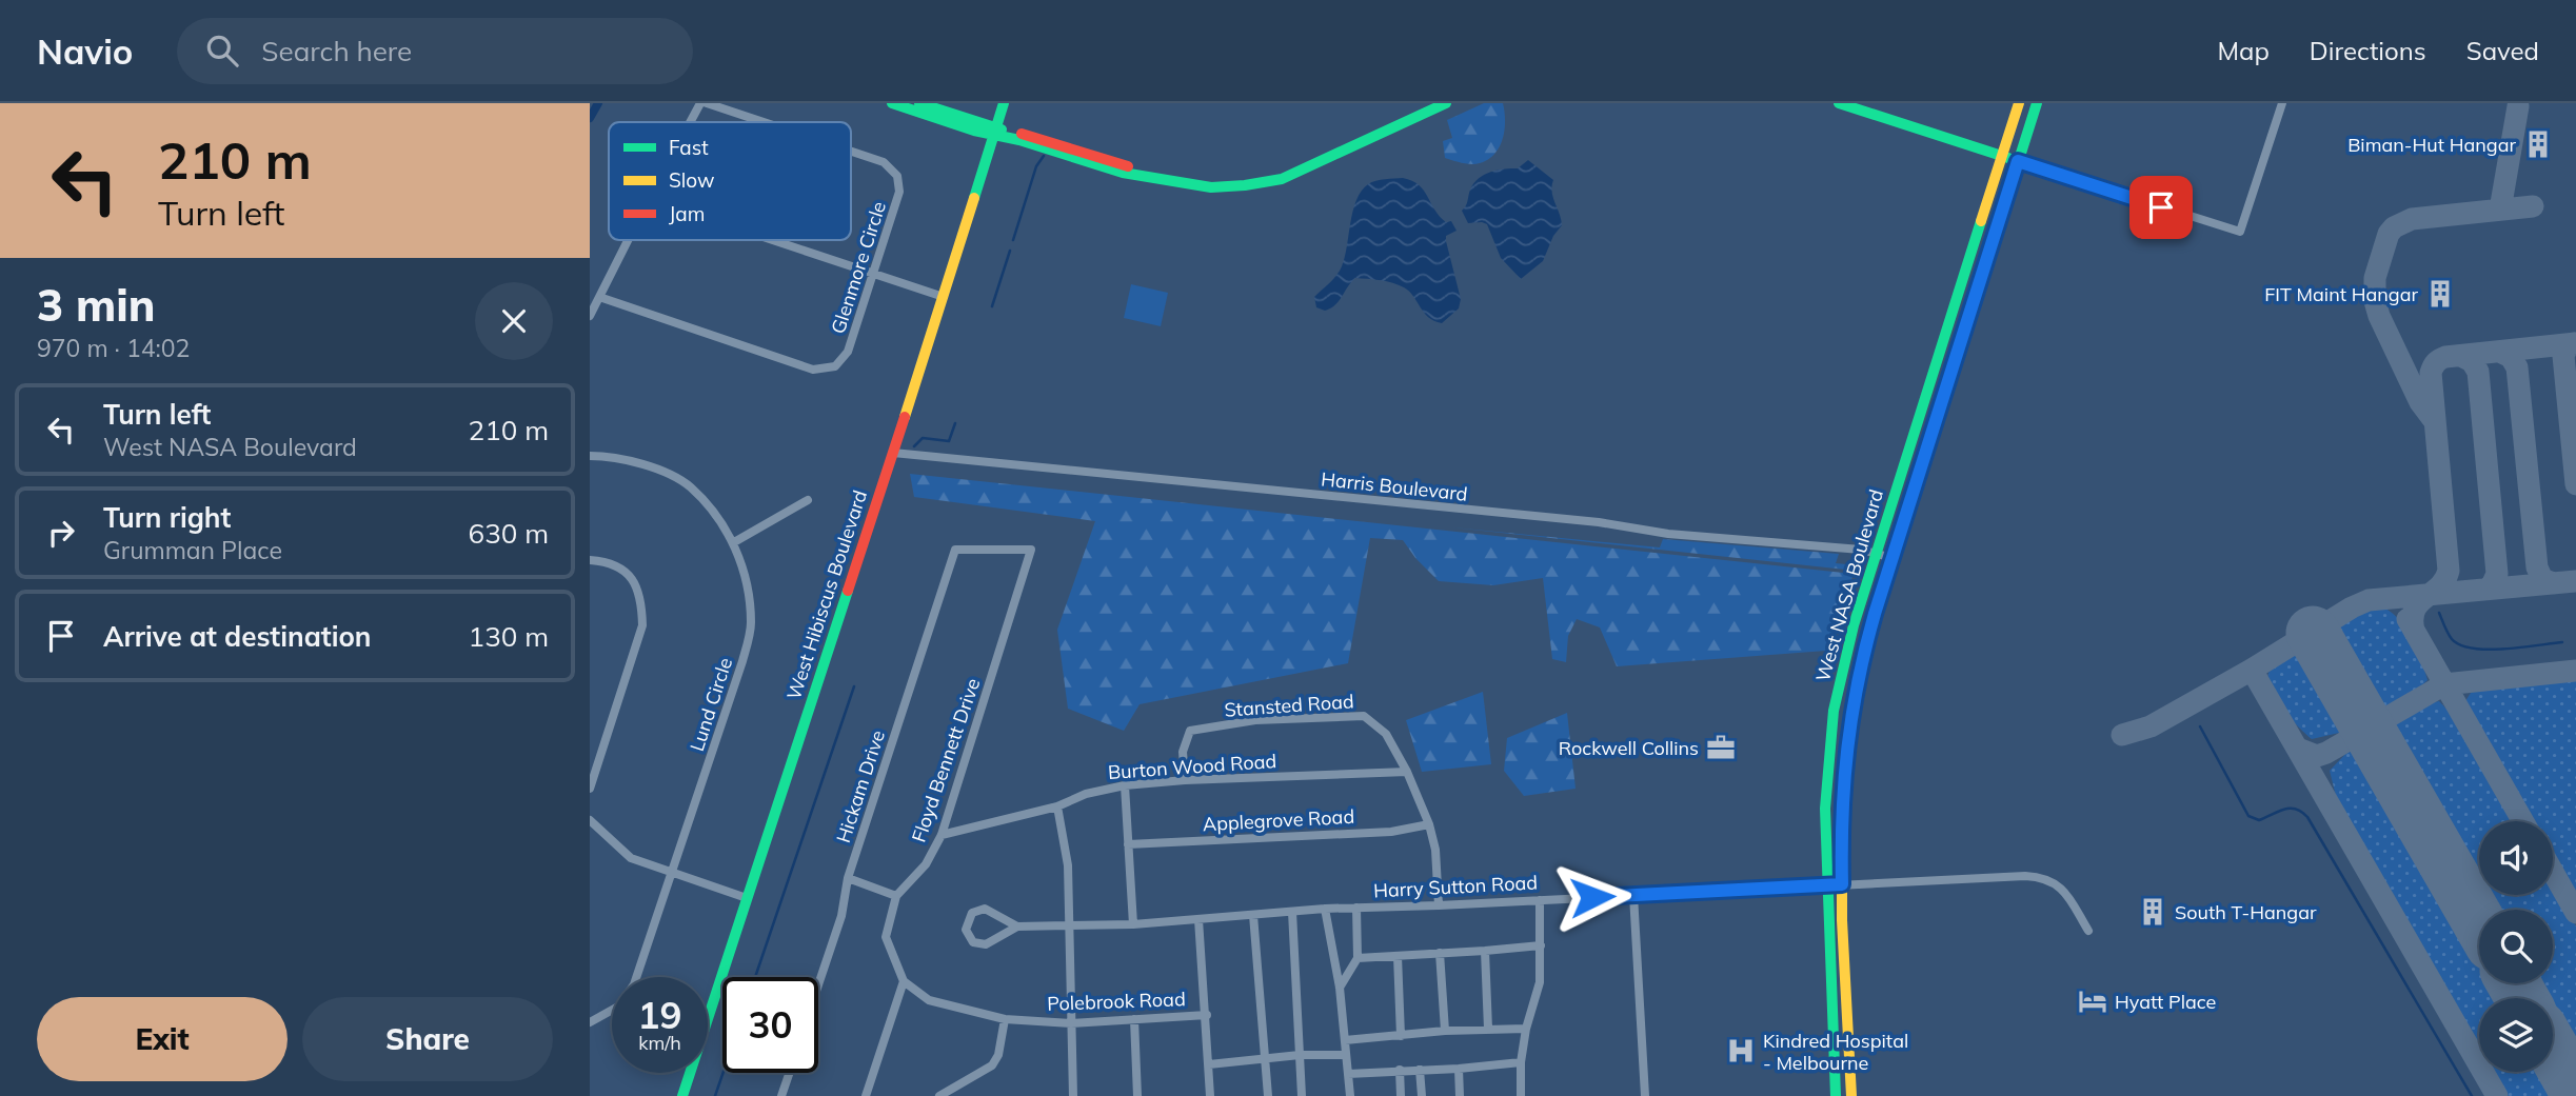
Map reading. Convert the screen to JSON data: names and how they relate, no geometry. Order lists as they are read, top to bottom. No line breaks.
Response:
{"streets":{"main road":["West NASA Boulevard","West Hibiscus Boulevard"],"street":["Glenmore Circle","Harris Boulevard","Lund Circle","Stansted Road","Floyd Bennett Drive","Burton Wood Road","Hickam Drive","Applegrove Road","Harry Sutton Road","Polebrook Road"]},"crossings":[["Harris Boulevard","West NASA Boulevard"],["Harris Boulevard","West Hibiscus Boulevard"],["West NASA Boulevard","Harry Sutton Road"],["Stansted Road","Burton Wood Road"],["Stansted Road","Applegrove Road"],["Stansted Road","Harry Sutton Road"],["Floyd Bennett Drive","Burton Wood Road"],["Floyd Bennett Drive","Hickam Drive"],["Floyd Bennett Drive","Polebrook Road"]],"places":{"building":["Biman-Hut Hangar","FIT Maint Hangar","South T-Hangar"],"office":["Rockwell Collins"],"hotel":["Hyatt Place"],"hospital":["Kindred Hospital - Melbourne"]},"legend":["Fast","Slow","Jam"],"page":{"header":"Navio","search":"Search here","nav":["Map","Directions","Saved"],"turn":["210 m","Turn left"],"heading":["3 min","970 m · 14:02"],"list":[{"name":"Turn left","note":"West NASA Boulevard","value":"210 m"},{"name":"Turn right","note":"Grumman Place","value":"630 m"},{"name":"Arrive at destination","value":"130 m"}],"speed":"19 km/h","limit":"30","buttons":["Exit","Share"]}}
